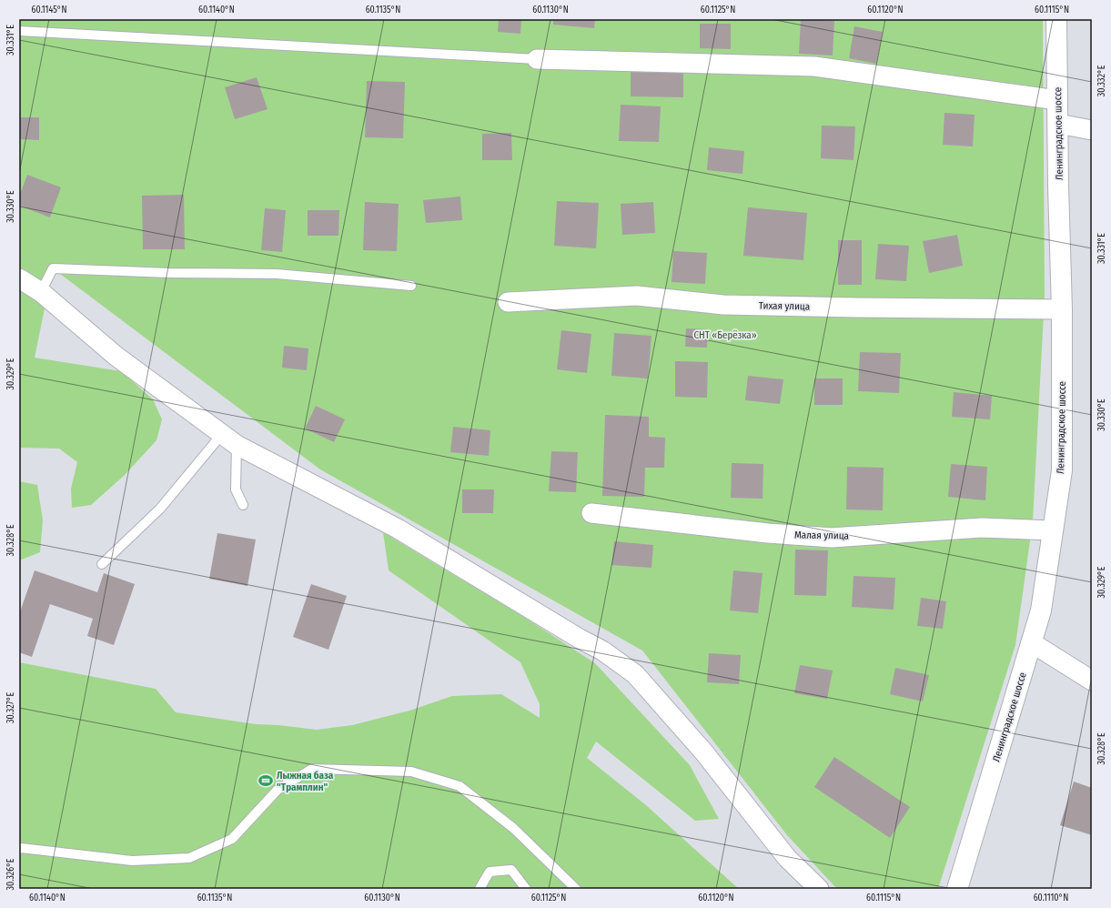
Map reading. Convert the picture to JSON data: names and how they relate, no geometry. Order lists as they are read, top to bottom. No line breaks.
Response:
{"streets":{"main road":["Ленинградское шоссе"],"street":["Тихая улица","Малая улица"]},"crossings":[["Ленинградское шоссе","Тихая улица"],["Ленинградское шоссе","Малая улица"]],"parks":["СНТ «Берёзка»"],"places":{"sports":["Лыжная база \"Трамплин\""]},"coordinates":["60.1145°N","60.1140°N","60.1135°N","60.1130°N","60.1125°N","60.1120°N","60.1115°N","30.331°E","30.332°E","30.330°E","30.329°E","30.328°E","30.327°E","30.326°E","60.1110°N"]}
